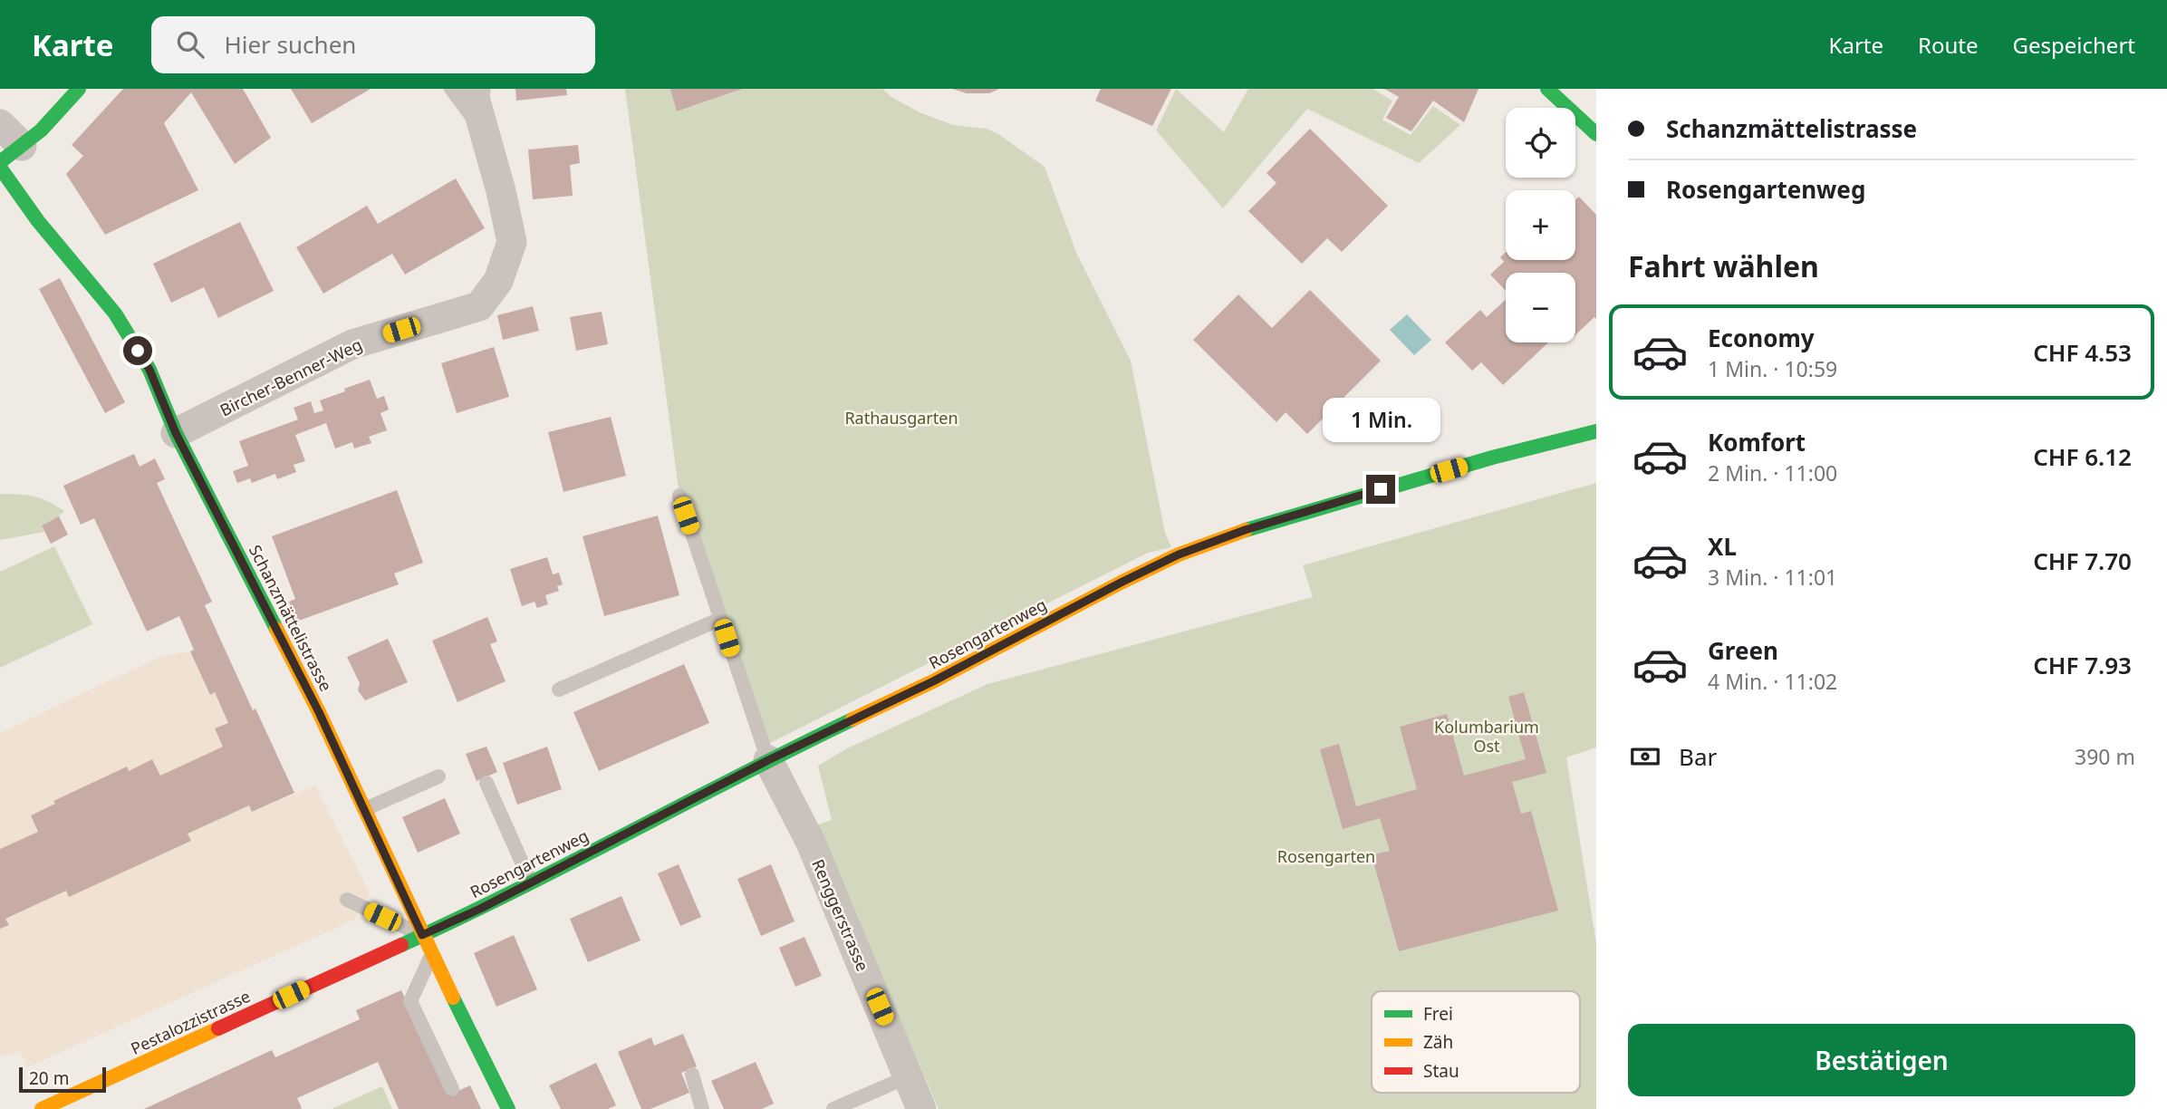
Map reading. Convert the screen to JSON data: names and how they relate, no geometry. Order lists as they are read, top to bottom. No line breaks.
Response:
{"streets":{"street":["Bircher-Benner-Weg","Schanzmättelistrasse","Rosengartenweg","Renggerstrasse","Pestalozzistrasse"]},"crossings":[["Bircher-Benner-Weg","Schanzmättelistrasse"],["Schanzmättelistrasse","Rosengartenweg"],["Schanzmättelistrasse","Pestalozzistrasse"],["Rosengartenweg","Renggerstrasse"],["Rosengartenweg","Pestalozzistrasse"]],"parks":["Rathausgarten","Kolumbarium Ost","Rosengarten"],"legend":["Frei","Zäh","Stau"],"scale_bar":"20 m","page":{"header":"Karte","search":"Hier suchen","nav":["Karte","Route","Gespeichert"],"banner":["Schanzmättelistrasse","Rosengartenweg"],"map_buttons":["+","−"],"heading":"Fahrt wählen","list":[{"name":"Economy","note":"1 Min. · 10:59","value":"CHF 4.53"},{"name":"Komfort","note":"2 Min. · 11:00","value":"CHF 6.12"},{"name":"XL","note":"3 Min. · 11:01","value":"CHF 7.70"},{"name":"Green","note":"4 Min. · 11:02","value":"CHF 7.93"}],"bubble":"1 Min.","pay":["Bar","390 m"],"buttons":"Bestätigen","scale":"20 m"}}
